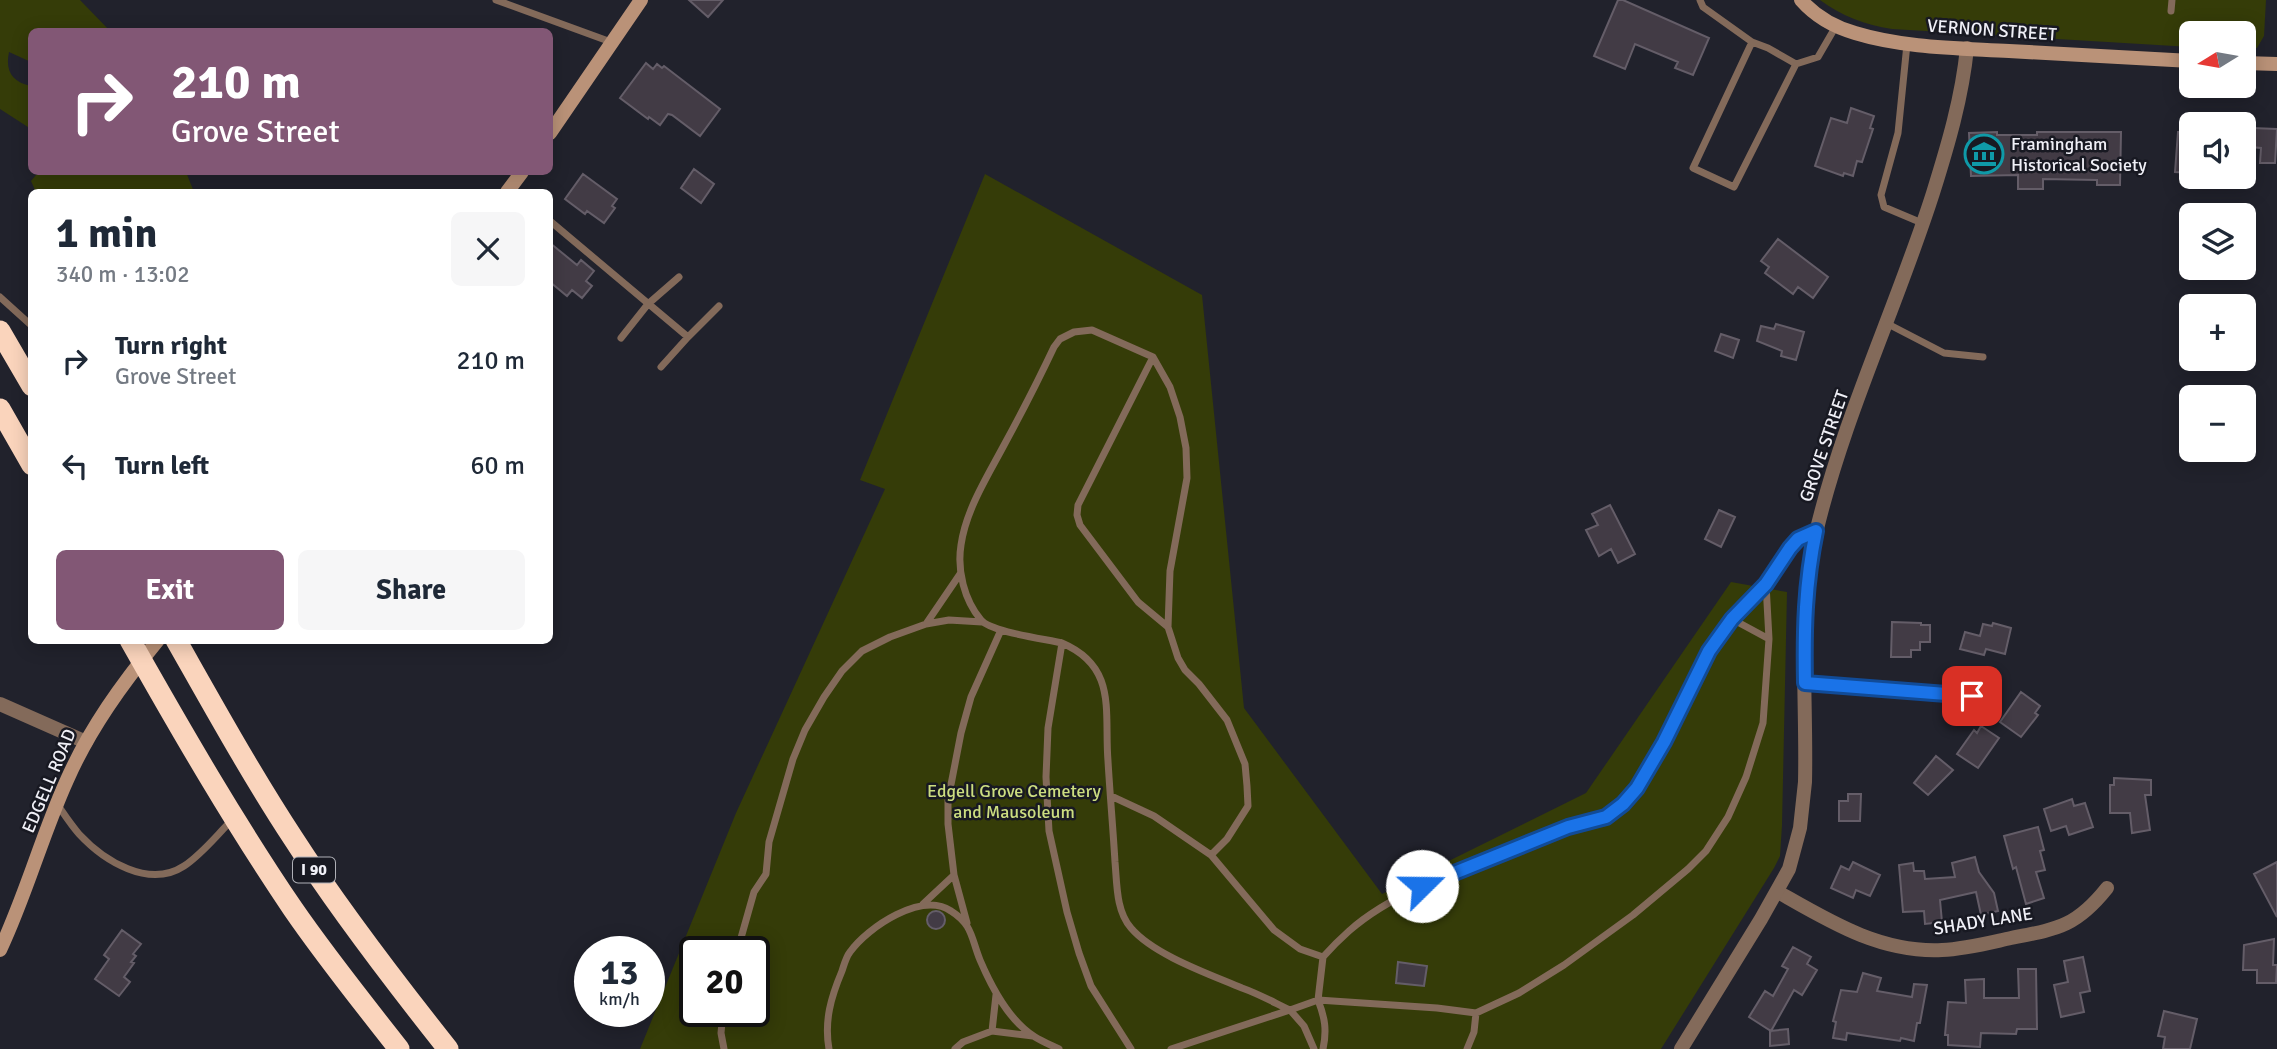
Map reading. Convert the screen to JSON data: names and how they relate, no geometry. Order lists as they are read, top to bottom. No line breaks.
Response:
{"streets":{"highway":["I 90"],"main road":["VERNON STREET","EDGELL ROAD"],"street":["GROVE STREET","SHADY LANE"]},"crossings":[["VERNON STREET","GROVE STREET"],["GROVE STREET","SHADY LANE"]],"parks":["Edgell Grove Cemetery and Mausoleum"],"places":{"museum":["Framingham Historical Society"]},"north":"left","page":{"map_buttons":["+","−"],"turn":["210 m","Grove Street"],"heading":["1 min","340 m · 13:02"],"list":[{"name":"Turn right","note":"Grove Street","value":"210 m"},{"name":"Turn left","value":"60 m"}],"buttons":["Exit","Share"],"speed":"13 km/h","limit":"20"}}
